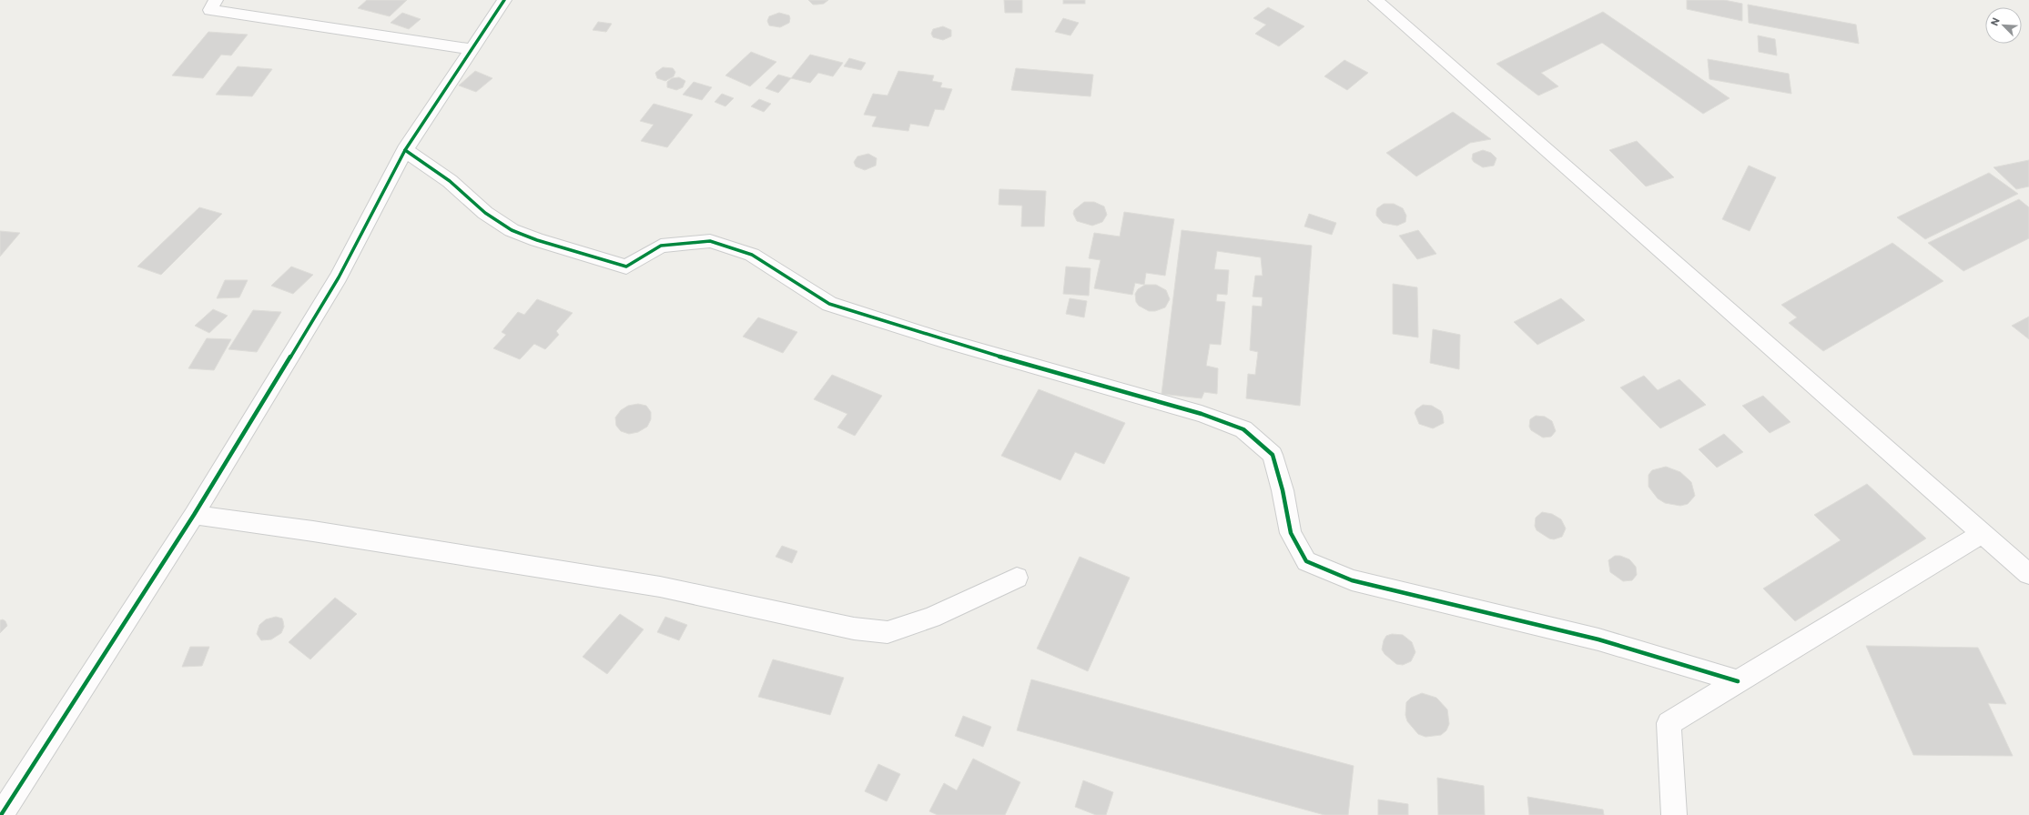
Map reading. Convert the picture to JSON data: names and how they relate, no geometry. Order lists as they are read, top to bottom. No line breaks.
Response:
{"north":"top left"}
